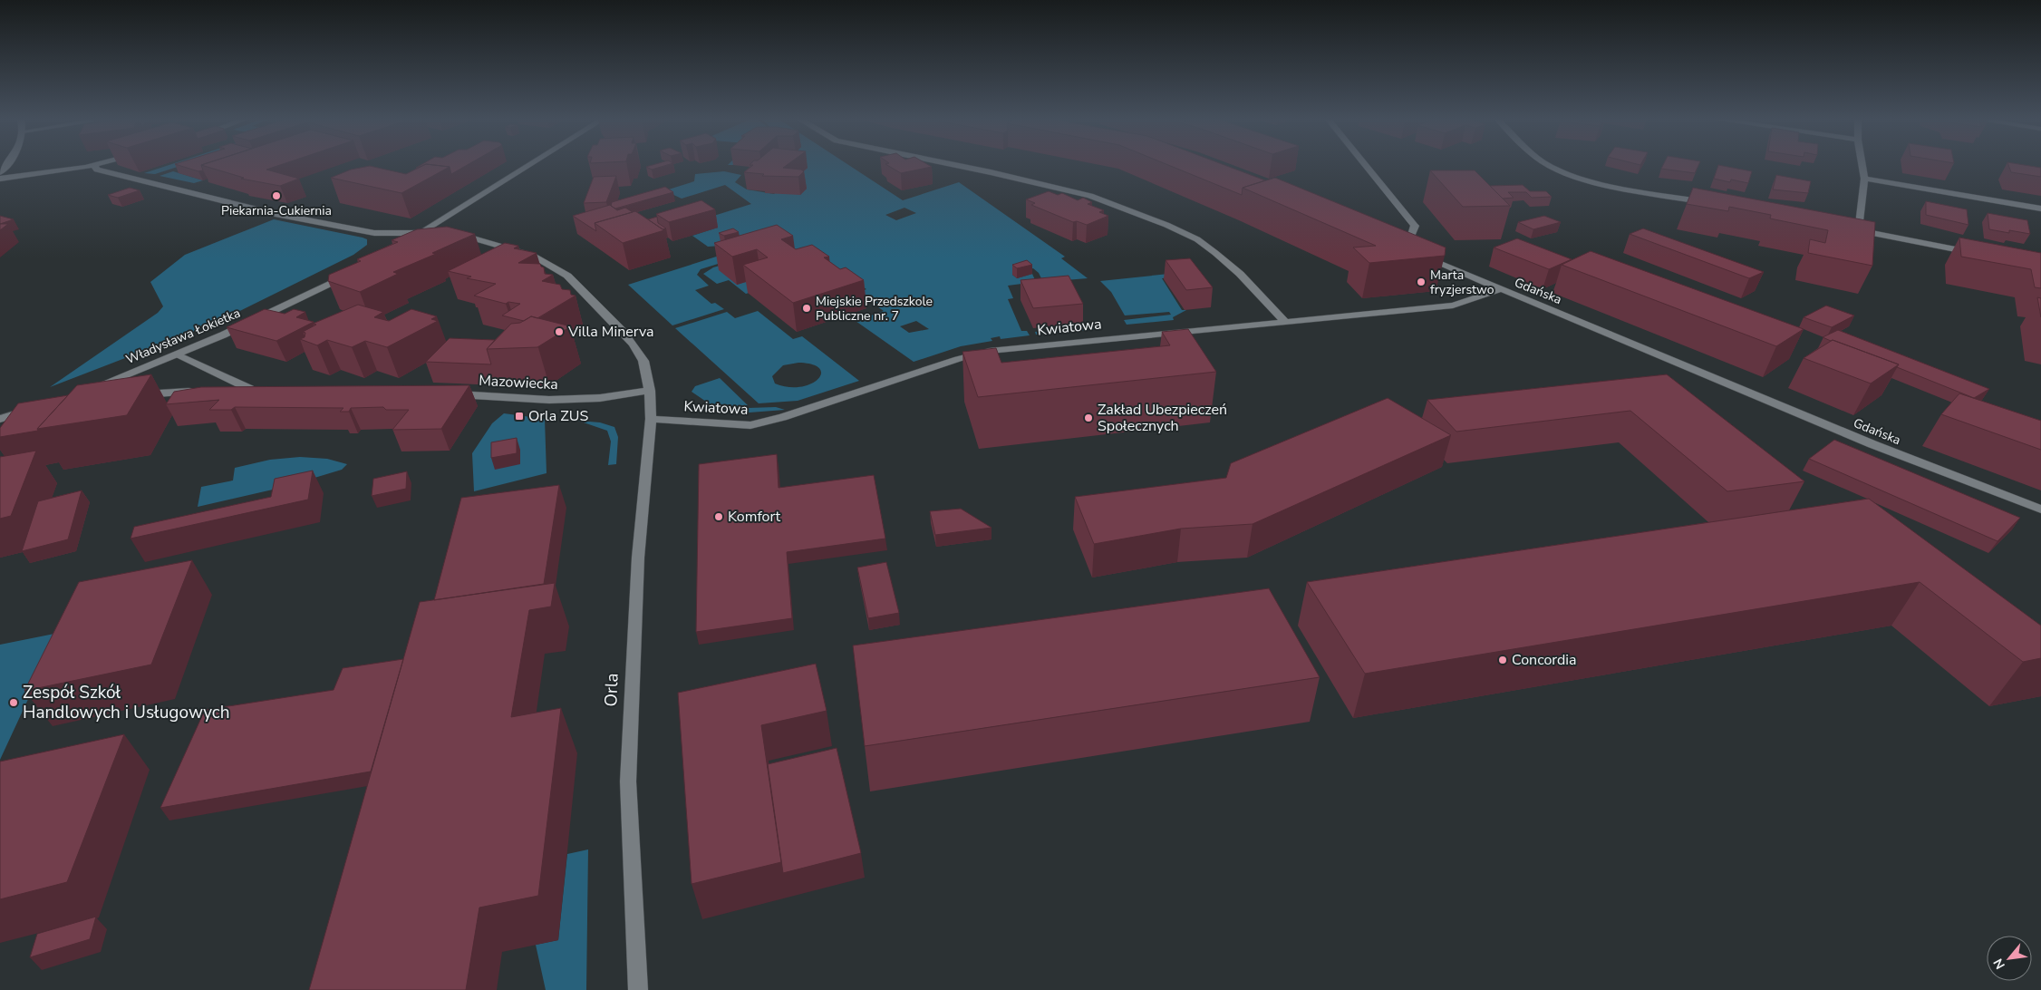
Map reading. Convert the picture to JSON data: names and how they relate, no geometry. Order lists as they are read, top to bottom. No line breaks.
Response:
{"streets":{"street":["Gdańska","Kwiatowa","Władysława Łokietka","Mazowiecka","Orla"]},"crossings":[["Gdańska","Kwiatowa"],["Kwiatowa","Orla"],["Mazowiecka","Orla"]],"places":{"other":["Piekarnia-Cukiernia","Marta fryzjerstwo","Miejskie Przedszkole Publiczne nr. 7","Villa Minerva","Zakład Ubezpieczeń Społecznych","Komfort","Concordia","Zespół Szkół Handlowych i Usługowych"],"transit":["Orla ZUS"]},"north":"bottom left"}
